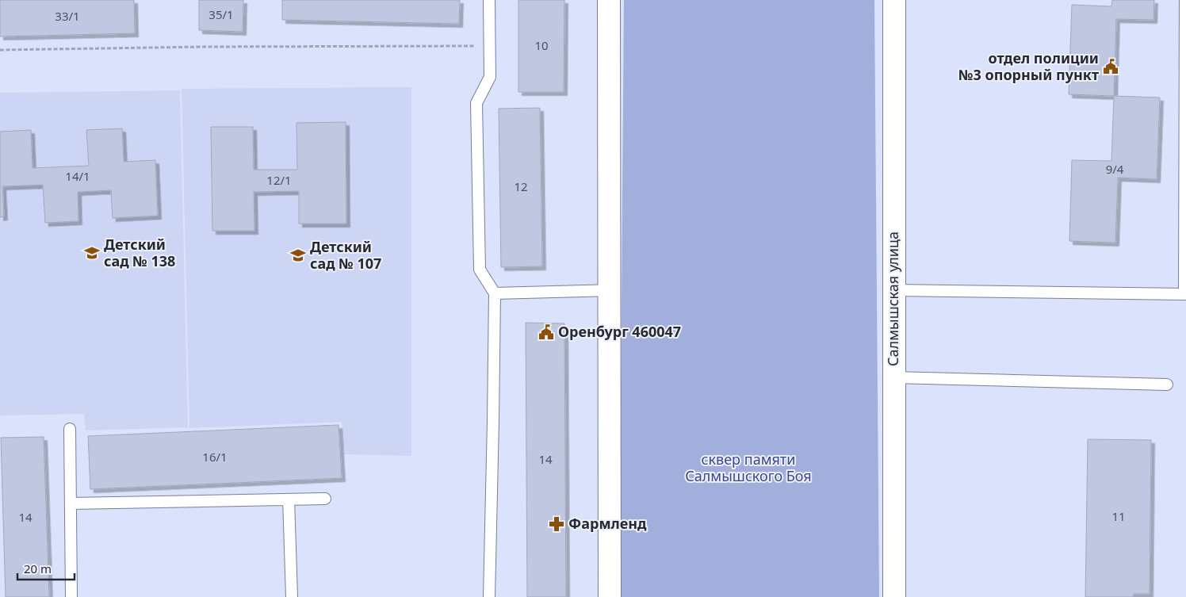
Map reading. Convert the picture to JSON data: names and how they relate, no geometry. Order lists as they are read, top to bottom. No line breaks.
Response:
{"streets":{"street":["Салмышская улица"]},"parks":["сквер памяти Салмышского Боя"],"places":{"public building":["отдел полиции №3 опорный пункт","Оренбург 460047"],"school or university":["Детский сад № 138","Детский сад № 107"],"pharmacy":["Фармленд"]},"house_numbers":["35/1","33/1","10","9/4","14/1","12/1","12","16/1","14","11","14"],"scale_bar":"20 m"}
